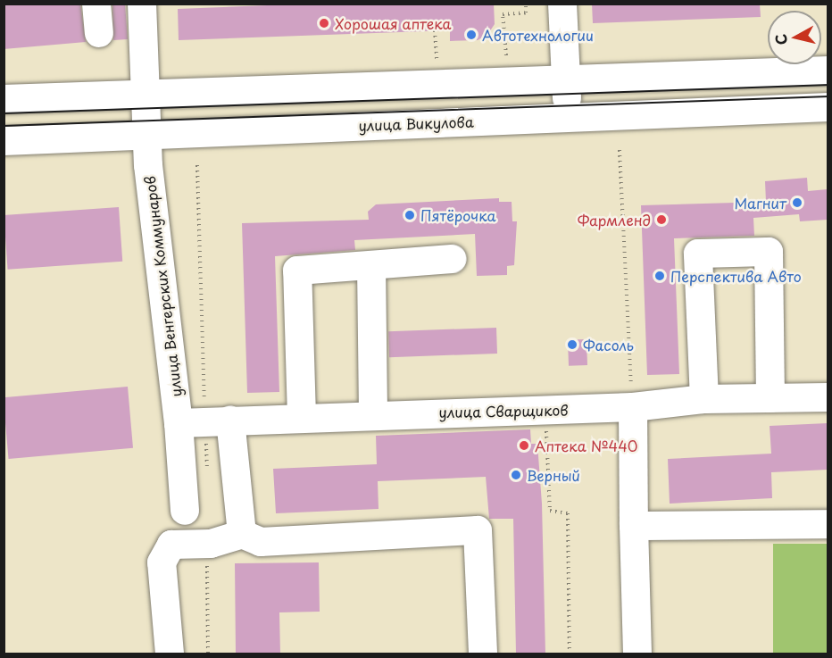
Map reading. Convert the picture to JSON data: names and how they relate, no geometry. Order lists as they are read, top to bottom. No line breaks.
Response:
{"streets":{"street":["улица Викулова","улица Венгерских Коммунаров","улица Сварщиков"]},"crossings":[["улица Викулова","улица Венгерских Коммунаров"],["улица Венгерских Коммунаров","улица Сварщиков"]],"places":["Хорошая аптека","Автотехнологии","Магнит","Пятёрочка","Фармленд","Перспектива Авто","Фасоль","Аптека №440","Верный"],"north":"left"}
